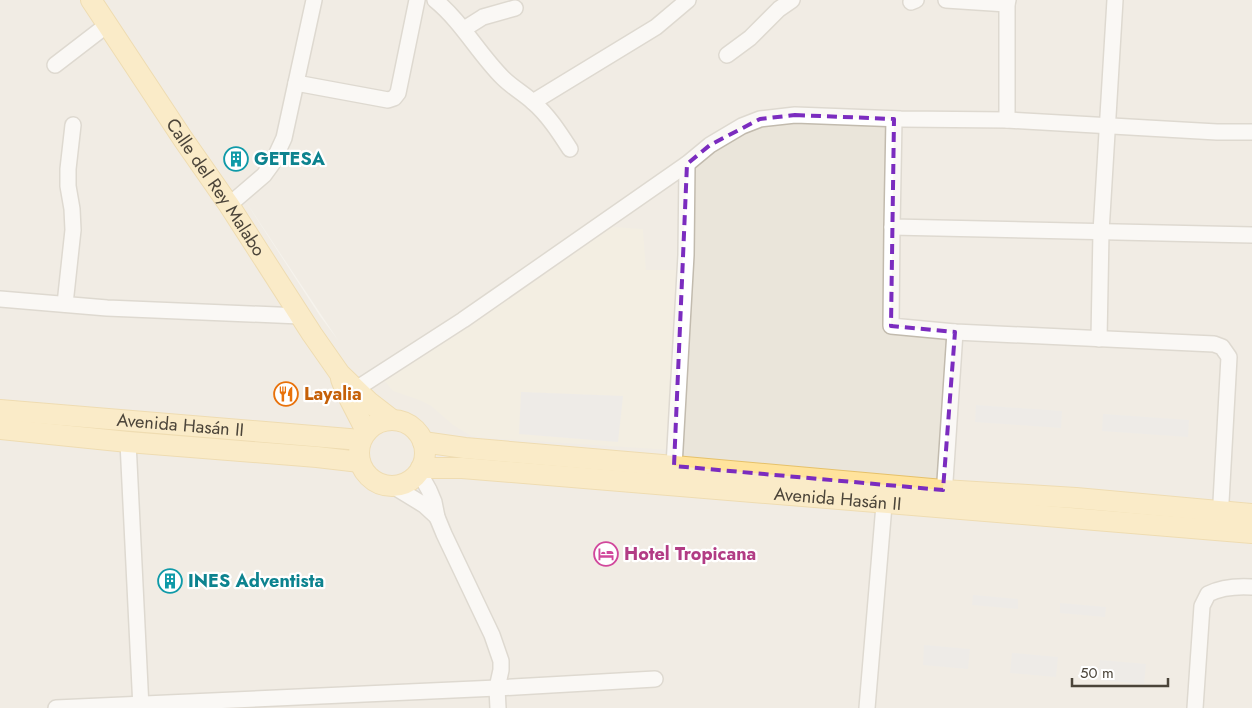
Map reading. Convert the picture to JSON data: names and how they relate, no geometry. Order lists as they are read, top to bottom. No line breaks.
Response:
{"streets":{"main road":["Calle del Rey Malabo","Avenida Hasán II"]},"crossings":[["Calle del Rey Malabo","Avenida Hasán II"]],"places":{"building":["GETESA","INES Adventista"],"restaurant":["Layalia"],"hotel":["Hotel Tropicana"]},"scale_bar":"50 m"}
